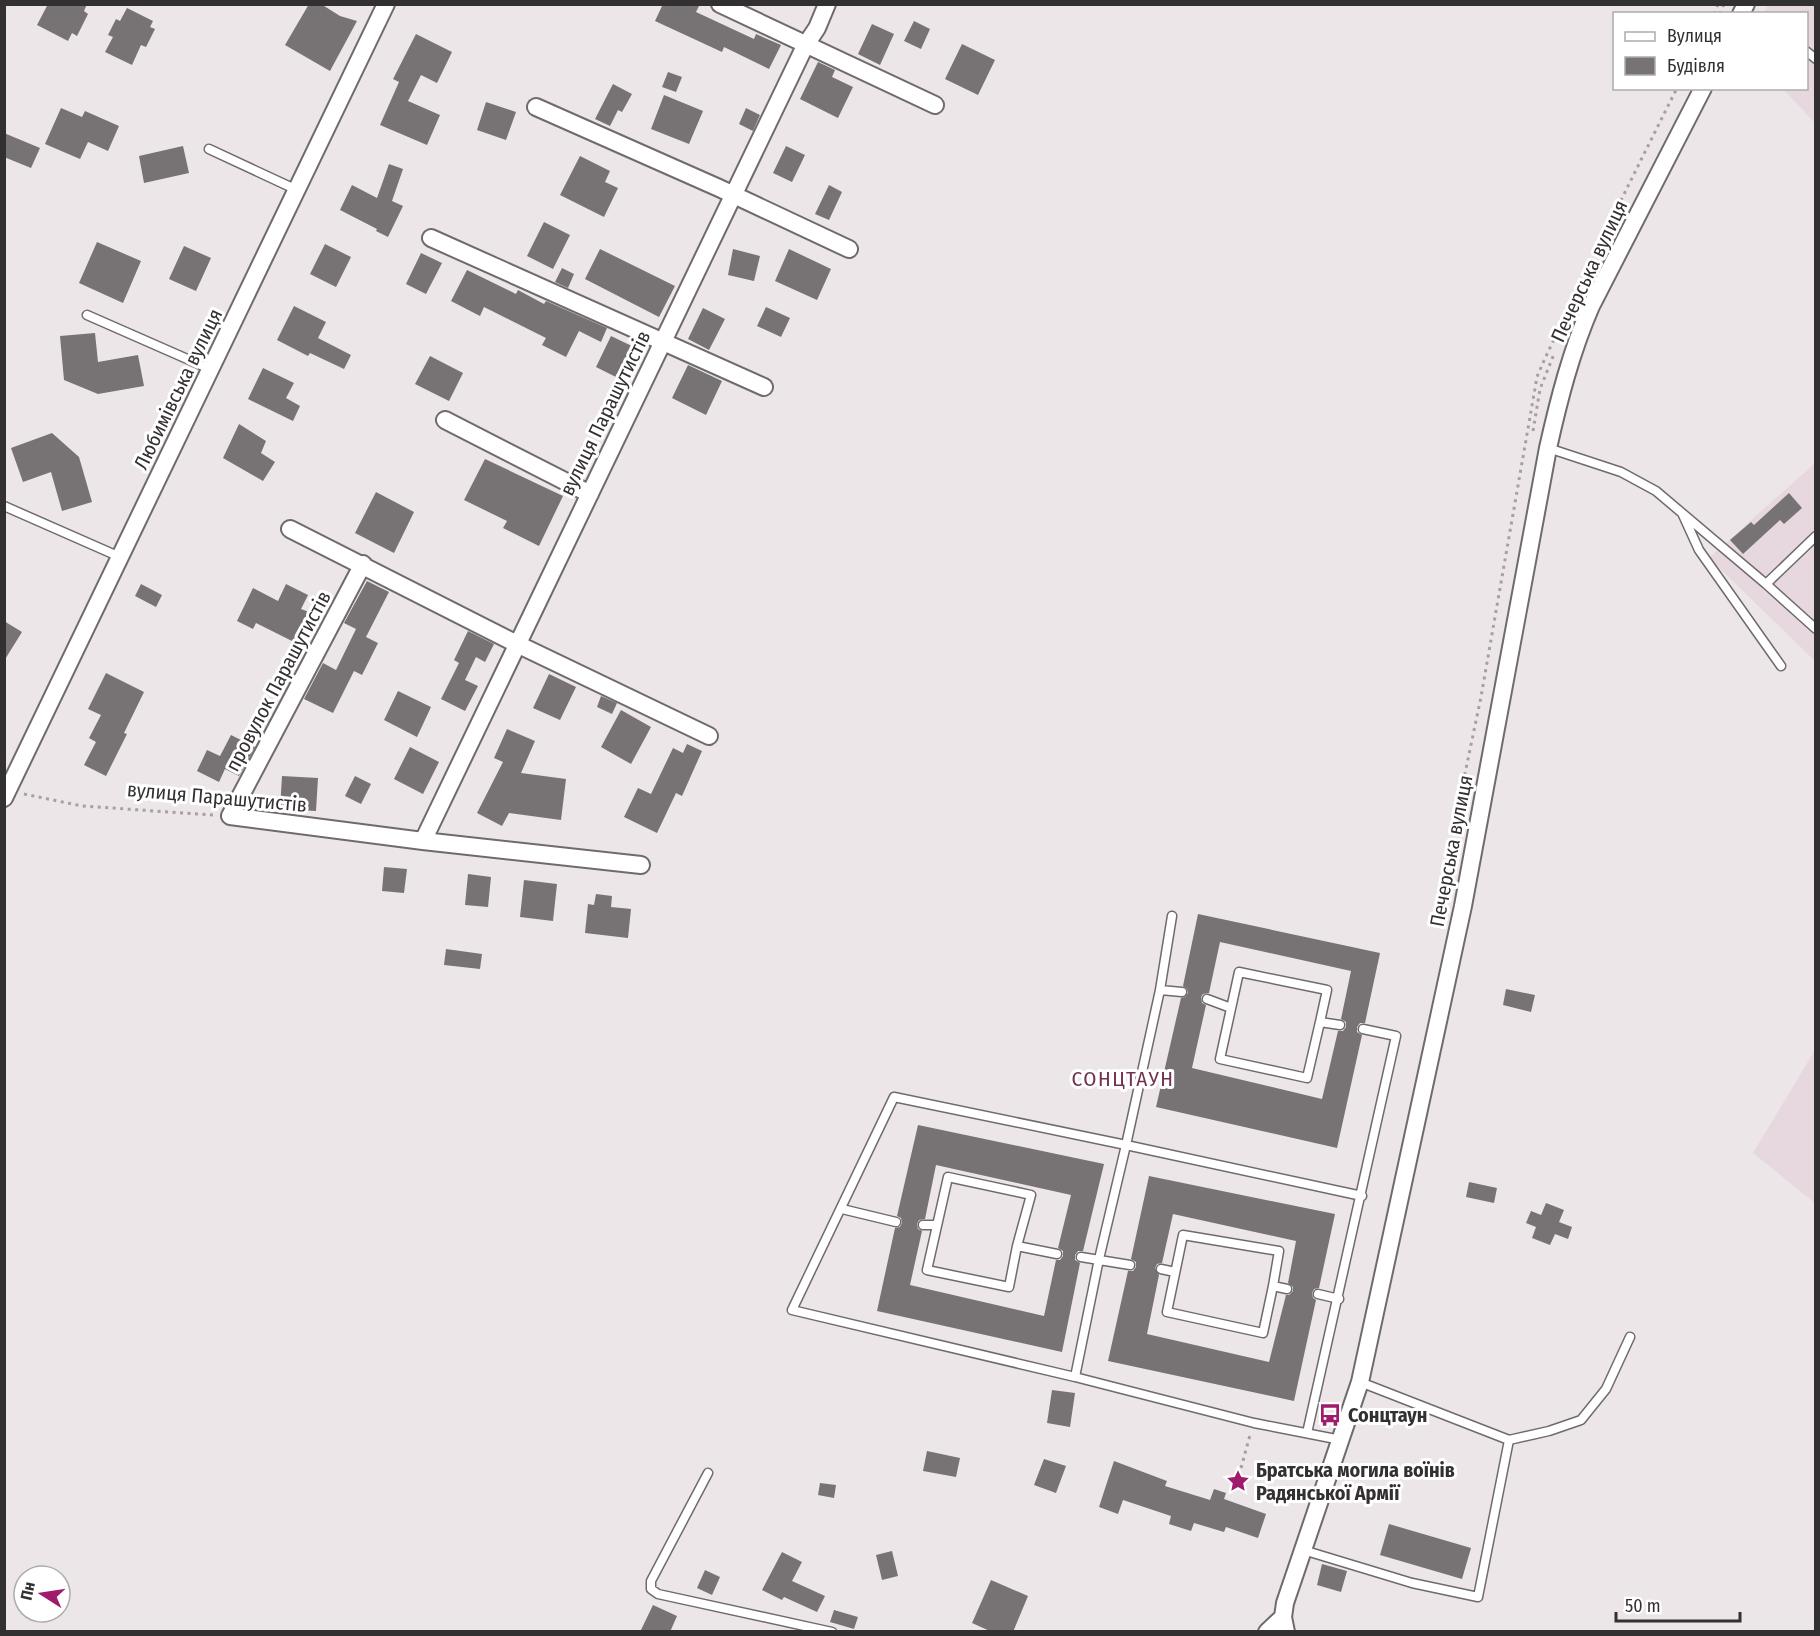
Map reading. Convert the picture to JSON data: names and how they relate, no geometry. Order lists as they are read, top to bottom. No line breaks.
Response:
{"streets":{"street":["Печерська вулиця","Любимівська вулиця","вулиця Парашутистів","провулок Парашутистів"]},"crossings":[["Любимівська вулиця","вулиця Парашутистів"],["вулиця Парашутистів","провулок Парашутистів"]],"districts":["СОНЦТАУН"],"places":{"bus stop":["Сонцтаун"],"place":["Братська могила воїнів Радянської Армії"]},"legend":["Вулиця","Будівля"],"scale_bar":"50 m","north":"left"}
